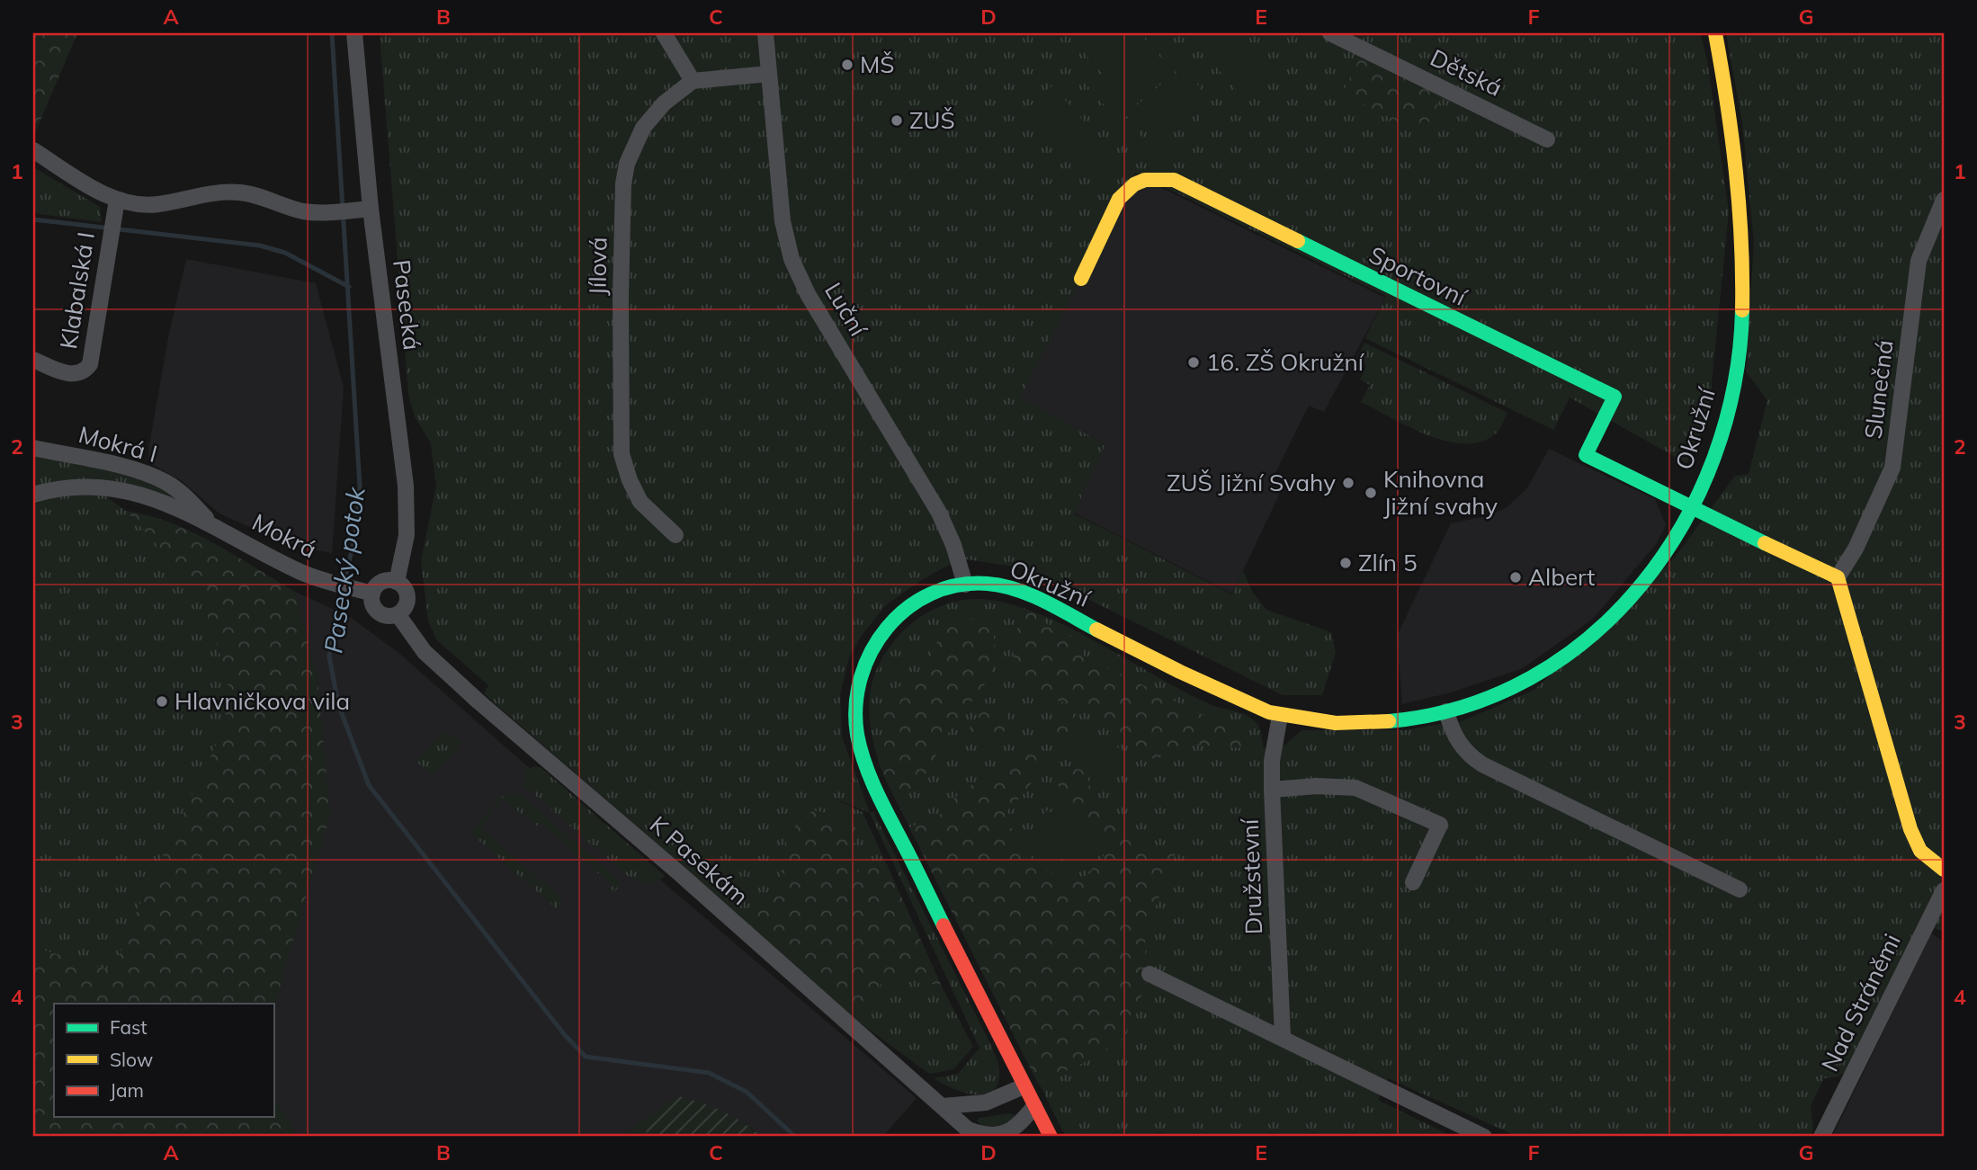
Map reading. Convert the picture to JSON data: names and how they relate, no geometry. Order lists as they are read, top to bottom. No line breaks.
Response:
{"streets":{"street":["Dětská","Jílová","Sportovní","Klabalská I","Pasecká","Luční","Slunečná","Okružní","Mokrá I","Mokrá","K Pasekám","Družstevní","Nad Stráněmi"]},"crossings":[["Sportovní","Okružní"],["Pasecká","Mokrá"],["Pasecká","K Pasekám"],["Luční","Okružní"],["Okružní","Družstevní"],["Mokrá I","Mokrá"],["Mokrá","K Pasekám"]],"water":["Pasecký potok"],"places":["MŠ","ZUŠ","16. ZŠ Okružní","ZUŠ Jižní Svahy","Knihovna Jižní svahy","Zlín 5","Albert","Hlavničkova vila"],"legend":["Fast","Slow","Jam"],"grid":{"columns":["A","B","C","D","E","F","G"],"rows":["1","2","3","4"]}}
